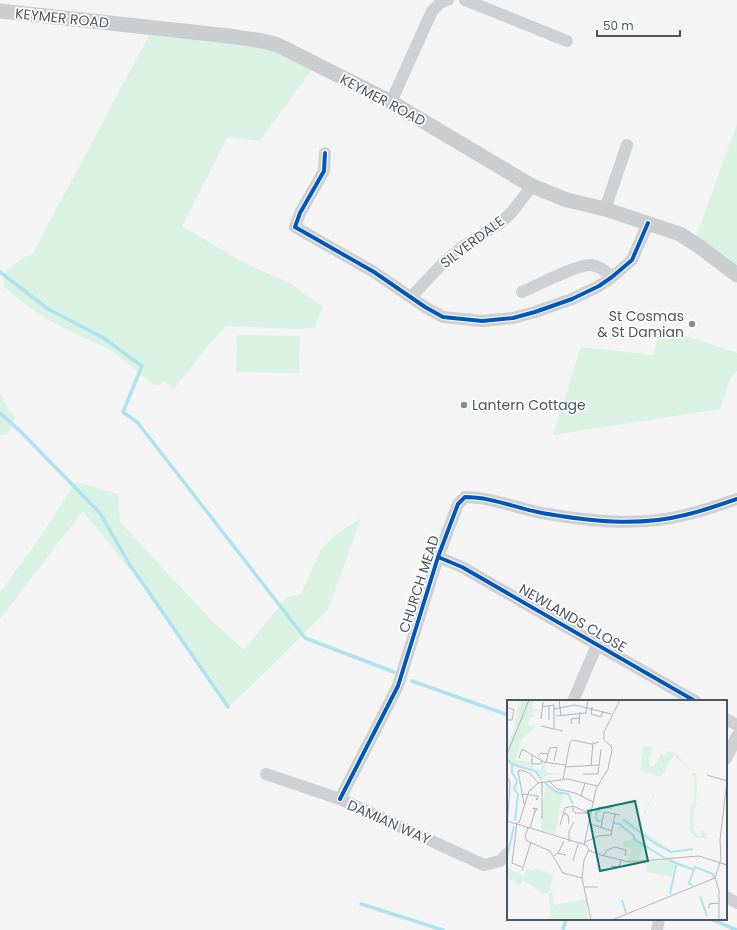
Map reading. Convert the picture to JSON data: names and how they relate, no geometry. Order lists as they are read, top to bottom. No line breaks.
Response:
{"streets":{"main road":["KEYMER ROAD"],"street":["SILVERDALE","CHURCH MEAD","NEWLANDS CLOSE","DAMIAN WAY"]},"crossings":[["KEYMER ROAD","SILVERDALE"],["CHURCH MEAD","NEWLANDS CLOSE"],["CHURCH MEAD","DAMIAN WAY"]],"places":["St Cosmas & St Damian","Lantern Cottage"],"scale_bar":"50 m"}
